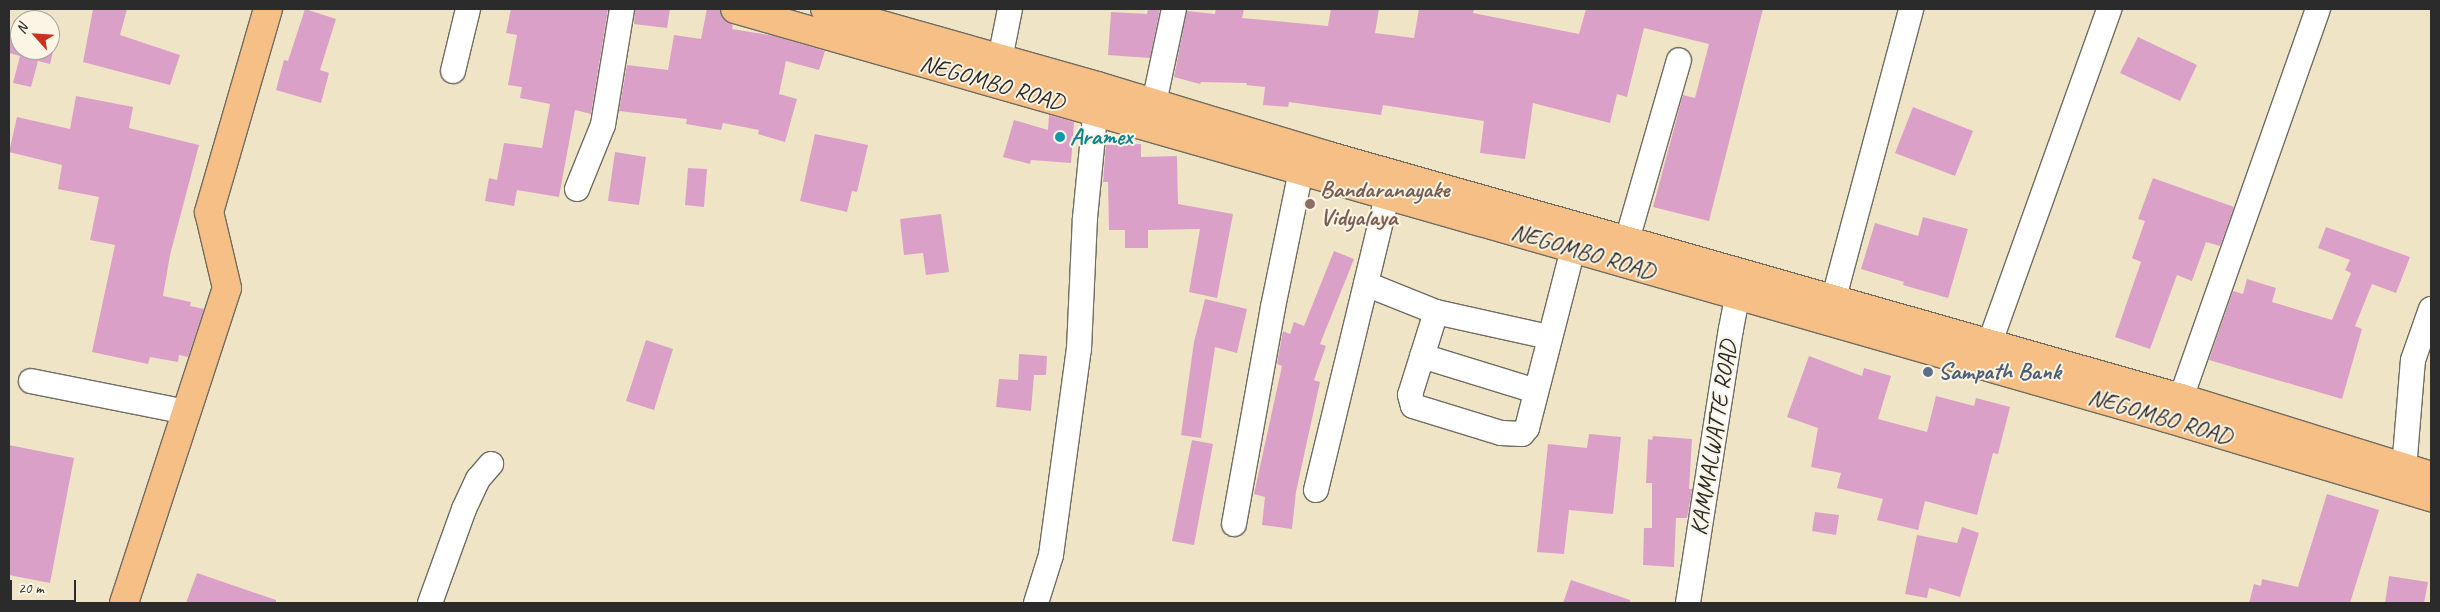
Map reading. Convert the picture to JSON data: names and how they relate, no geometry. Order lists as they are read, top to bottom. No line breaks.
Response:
{"streets":{"main road":["NEGOMBO ROAD"],"street":["KAMMALWATTE ROAD"]},"crossings":[["NEGOMBO ROAD","KAMMALWATTE ROAD"]],"places":["Aramex","Bandaranayake Vidyalaya","Sampath Bank"],"scale_bar":"20 m","north":"top left"}
